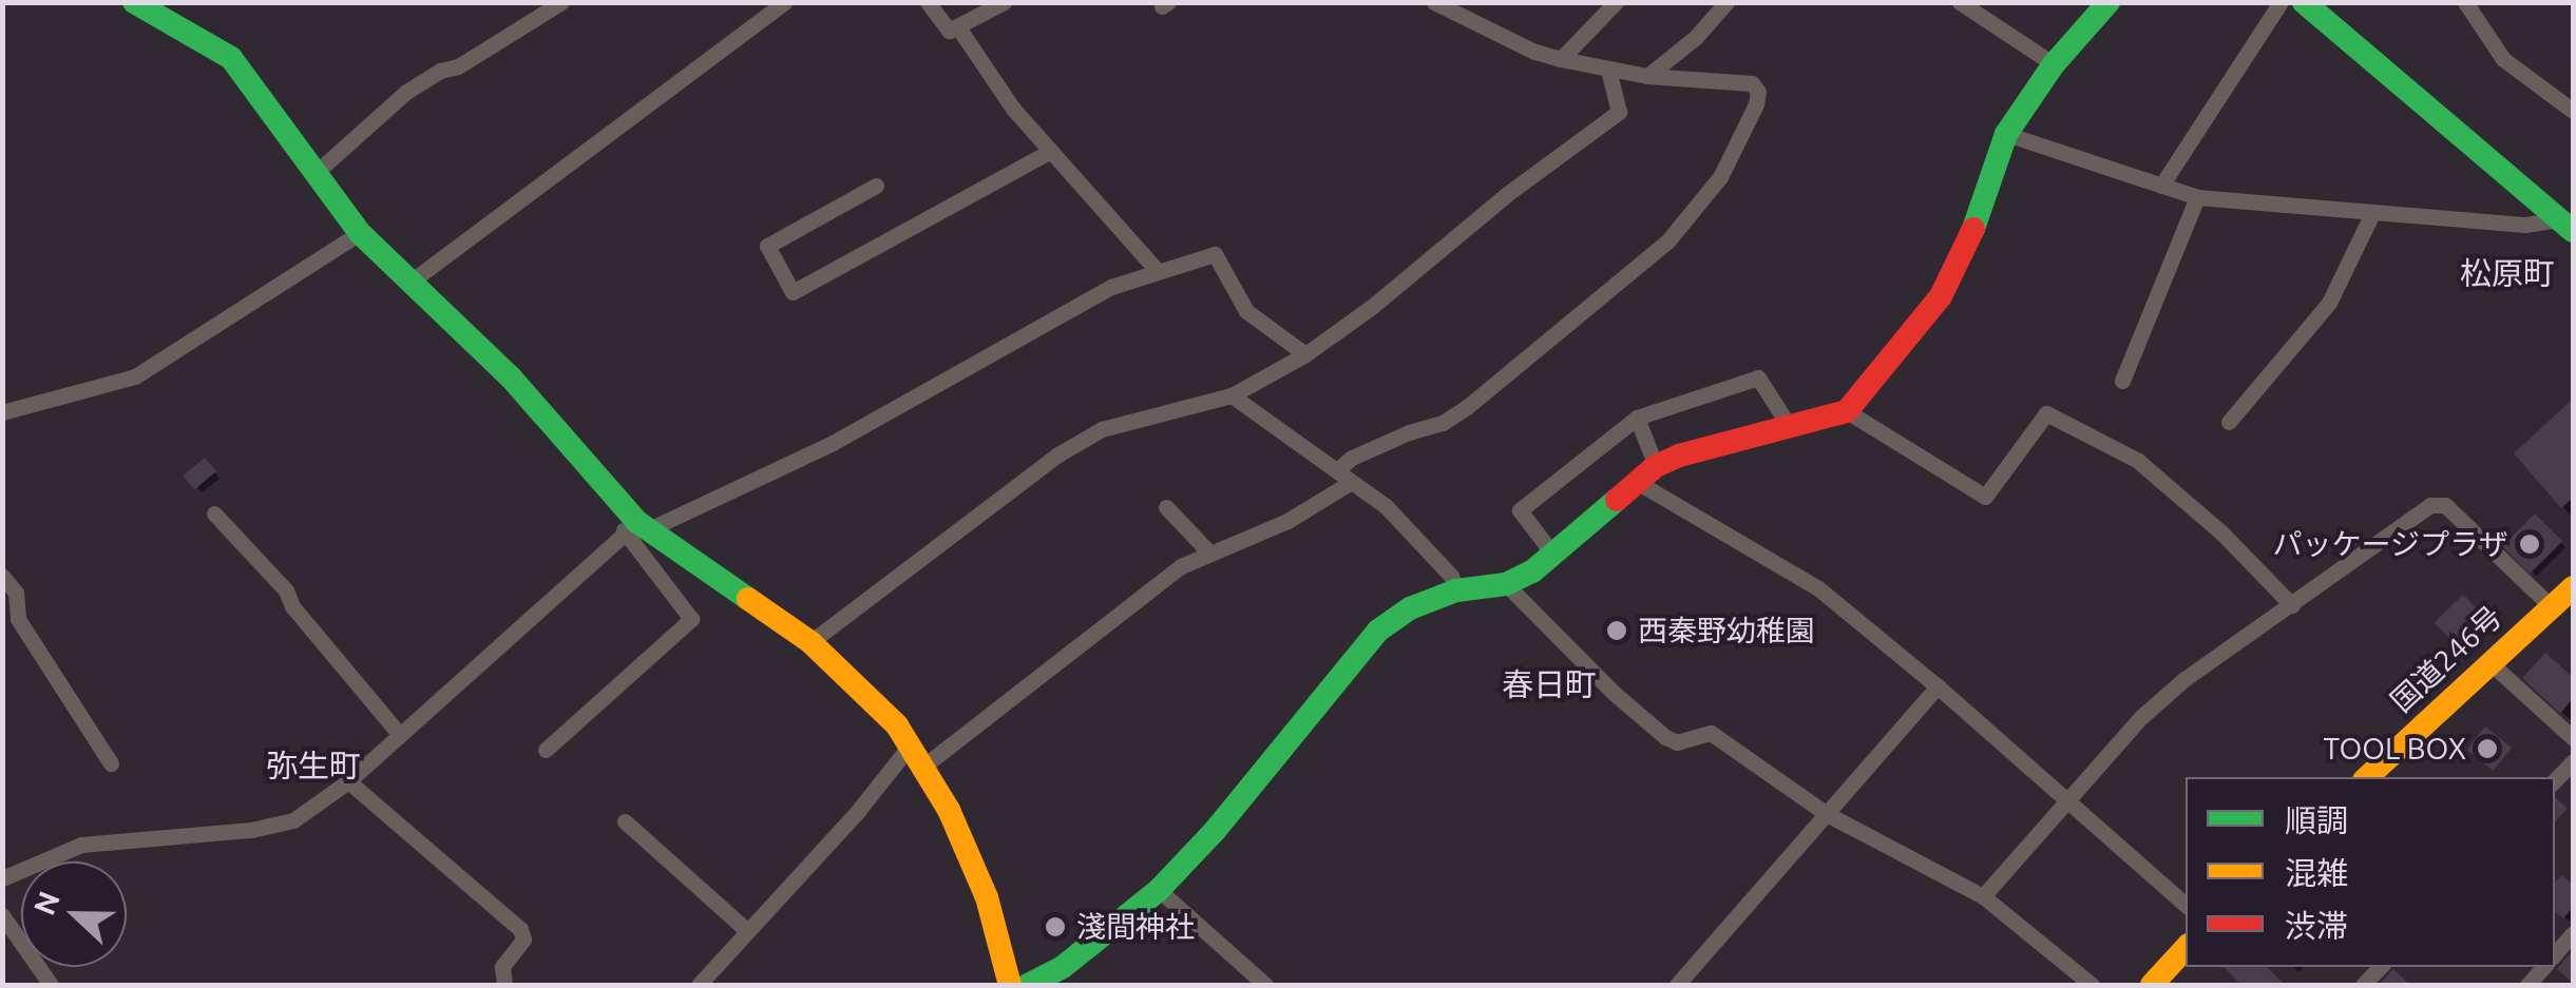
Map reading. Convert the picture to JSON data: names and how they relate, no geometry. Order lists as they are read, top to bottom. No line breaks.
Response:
{"streets":{"main road":["国道246号"]},"districts":["松原町","春日町","弥生町"],"places":["パッケージプラザ","西秦野幼稚園","TOOL BOX","淺間神社"],"legend":["順調","混雑","渋滞"],"north":"left"}
